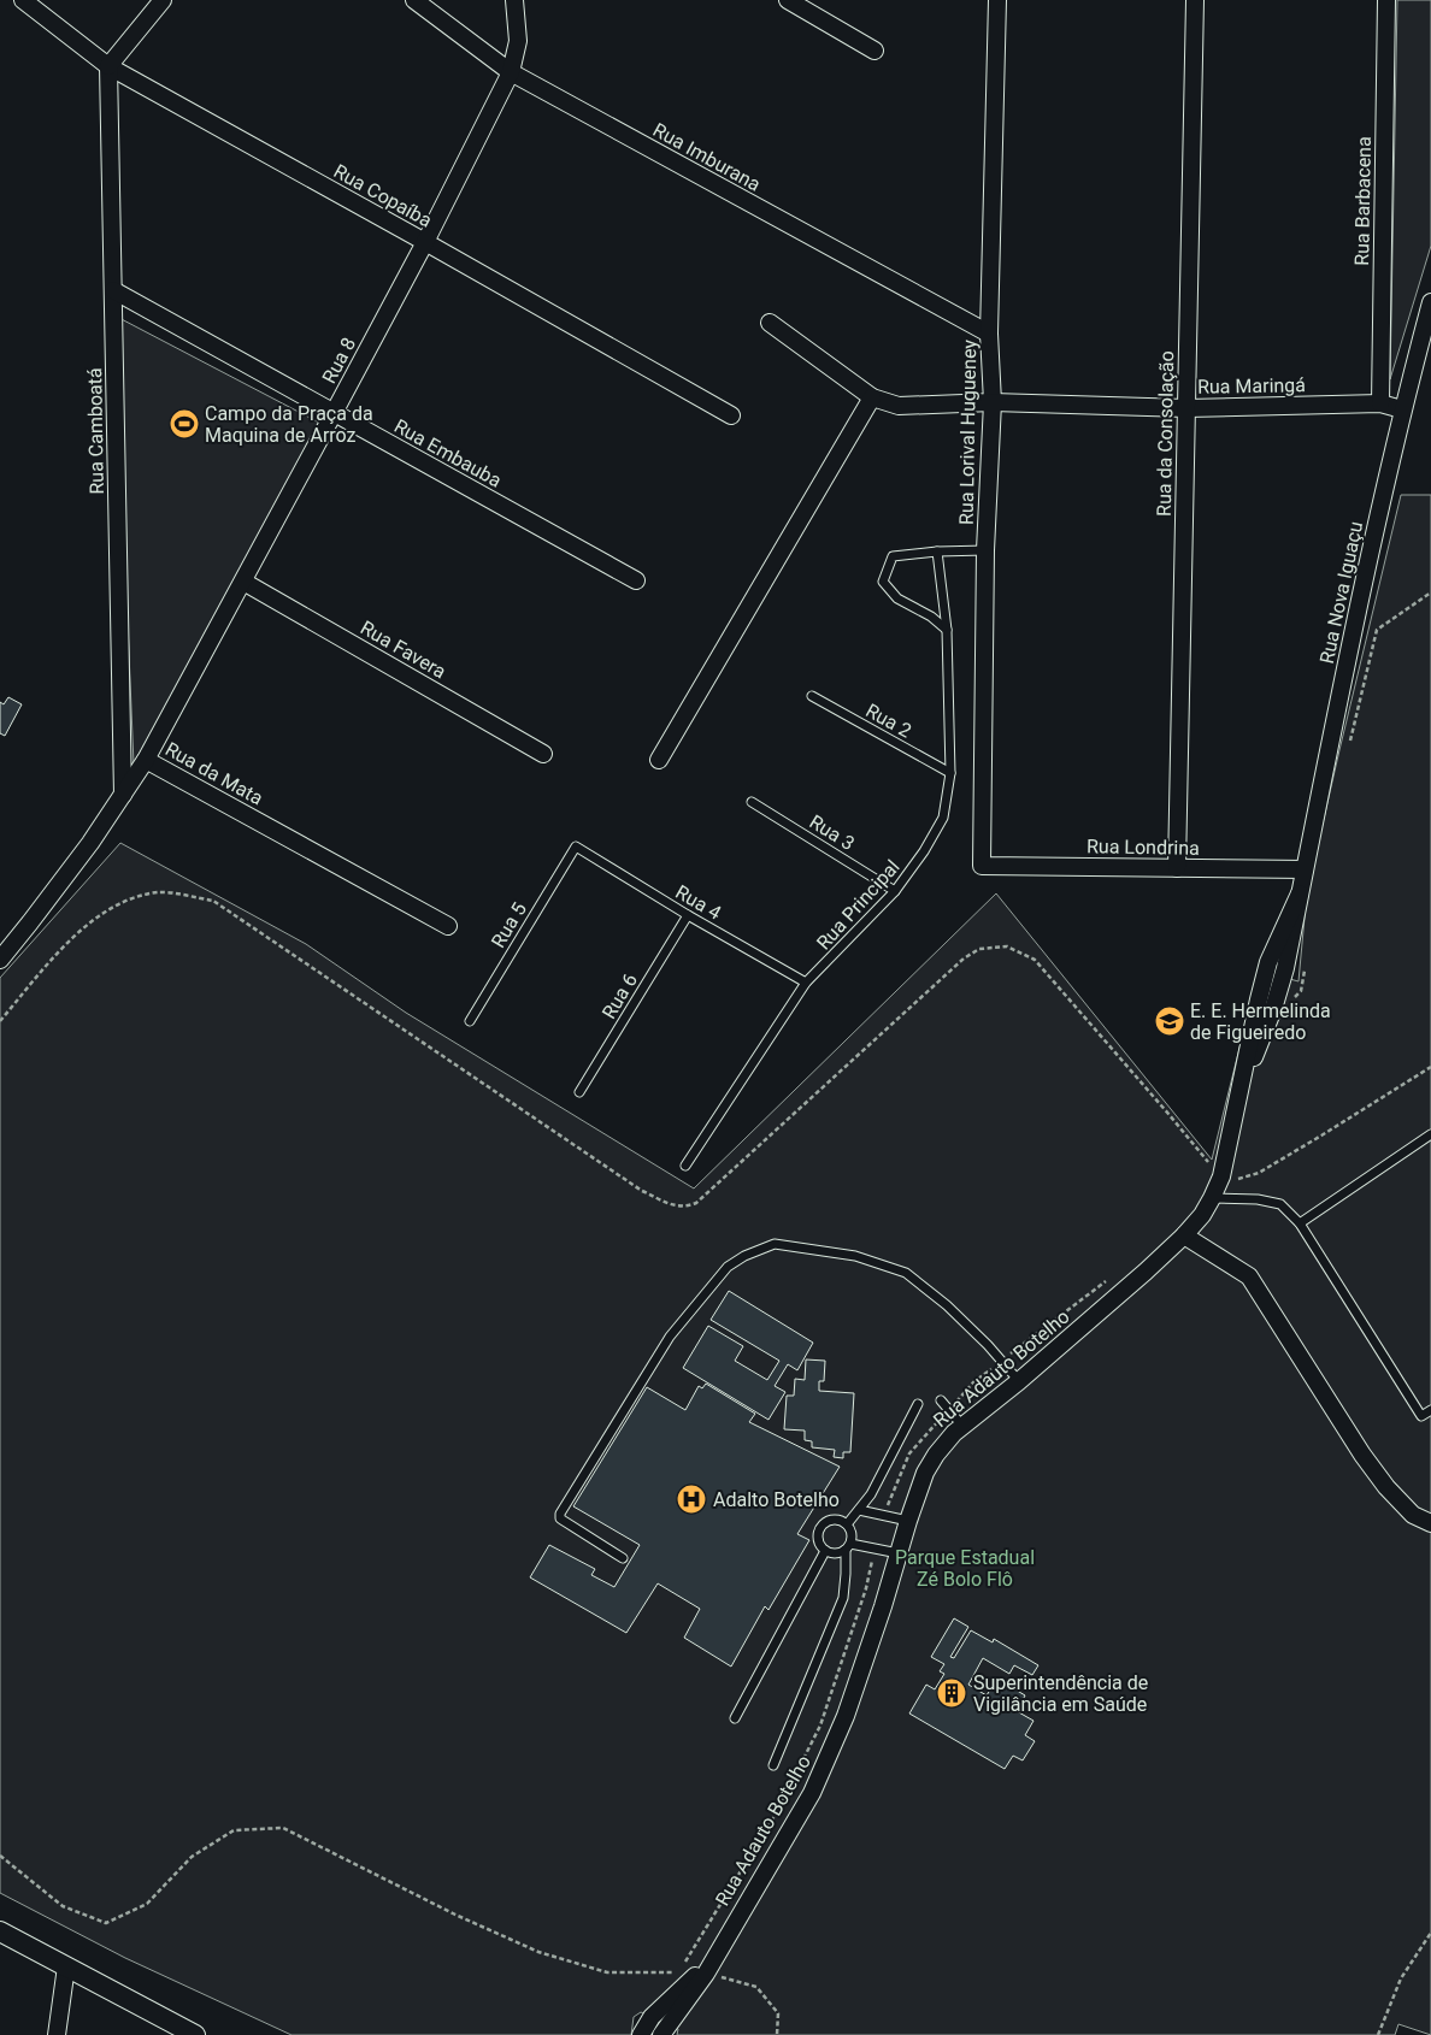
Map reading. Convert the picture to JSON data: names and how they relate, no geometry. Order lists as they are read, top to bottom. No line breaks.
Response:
{"streets":{"street":["Rua Imburana","Rua Copaíba","Rua Barbacena","Rua 8","Rua Maringá","Rua Camboatá","Rua Lorival Hugueney","Rua da Consolação","Rua Embauba","Rua Nova Iguaçu","Rua Favera","Rua da Mata","Rua Londrina","Rua Adauto Botelho"],"lane":["Rua 2","Rua 3","Rua 4","Rua Principal","Rua 5","Rua 6"]},"crossings":[["Rua Imburana","Rua 8"],["Rua Imburana","Rua Lorival Hugueney"],["Rua Copaíba","Rua 8"],["Rua Copaíba","Rua Camboatá"],["Rua Barbacena","Rua Maringá"],["Rua 8","Rua Embauba"],["Rua 8","Rua Favera"],["Rua 8","Rua da Mata"],["Rua Maringá","Rua Lorival Hugueney"],["Rua Maringá","Rua da Consolação"],["Rua Maringá","Rua Nova Iguaçu"],["Rua Camboatá","Rua Embauba"],["Rua Camboatá","Rua da Mata"],["Rua Lorival Hugueney","Rua Londrina"],["Rua da Consolação","Rua Londrina"],["Rua Nova Iguaçu","Rua Londrina"],["Rua Nova Iguaçu","Rua Adauto Botelho"],["Rua 2","Rua Principal"],["Rua 3","Rua Principal"],["Rua 4","Rua Principal"],["Rua 4","Rua 5"],["Rua 4","Rua 6"]],"parks":["Parque Estadual Zé Bolo Flô"],"places":{"sports":["Campo da Praça da Maquina de Arroz"],"school or university":["E. E. Hermelinda de Figueiredo"],"hospital":["Adalto Botelho"],"building":["Superintendência de Vigilância em Saúde"]}}
